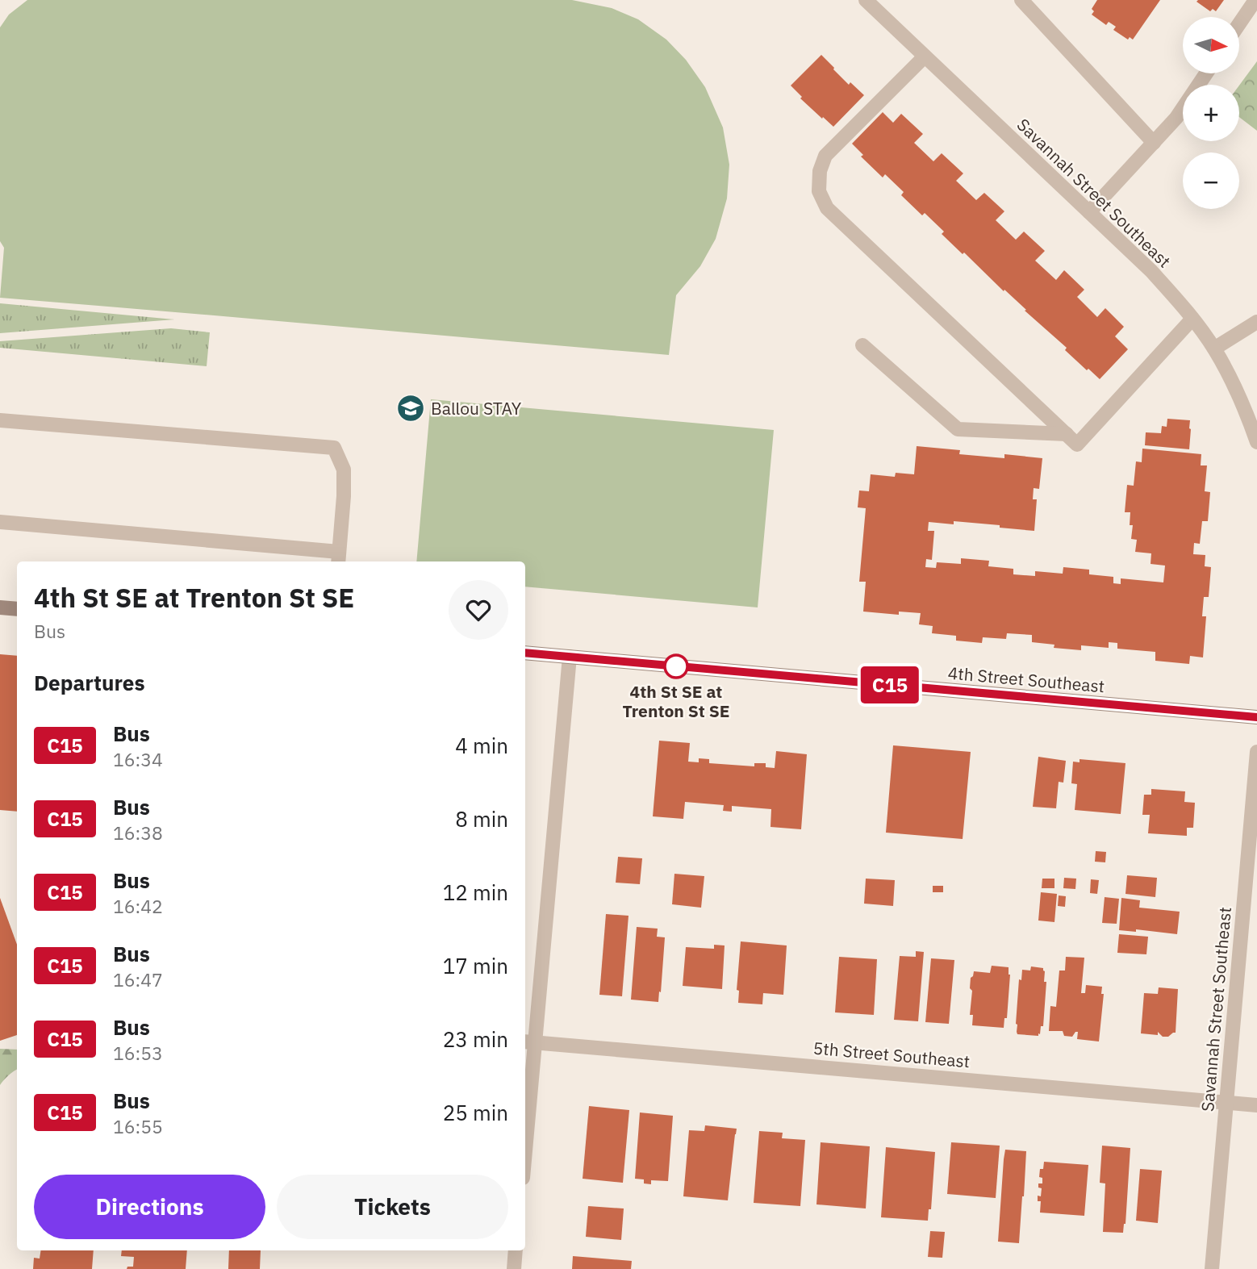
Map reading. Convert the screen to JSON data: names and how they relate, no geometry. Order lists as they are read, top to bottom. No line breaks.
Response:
{"streets":{"street":["Savannah Street Southeast","4th Street Southeast","5th Street Southeast"]},"crossings":[["Savannah Street Southeast","5th Street Southeast"]],"places":{"school or university":["Ballou STAY"],"other":["4th St SE at Trenton St SE"]},"lines":["bus line C15"],"north":"right","page":{"on_map":"C15","map_buttons":["+","−"],"heading":[["4th St SE at Trenton St SE","Bus"],"Departures"],"list":[{"mark":"C15","name":"Bus","note":"16:34","value":"4 min"},{"mark":"C15","name":"Bus","note":"16:38","value":"8 min"},{"mark":"C15","name":"Bus","note":"16:42","value":"12 min"},{"mark":"C15","name":"Bus","note":"16:47","value":"17 min"},{"mark":"C15","name":"Bus","note":"16:53","value":"23 min"},{"mark":"C15","name":"Bus","note":"16:55","value":"25 min"}],"buttons":["Directions","Tickets"]}}
